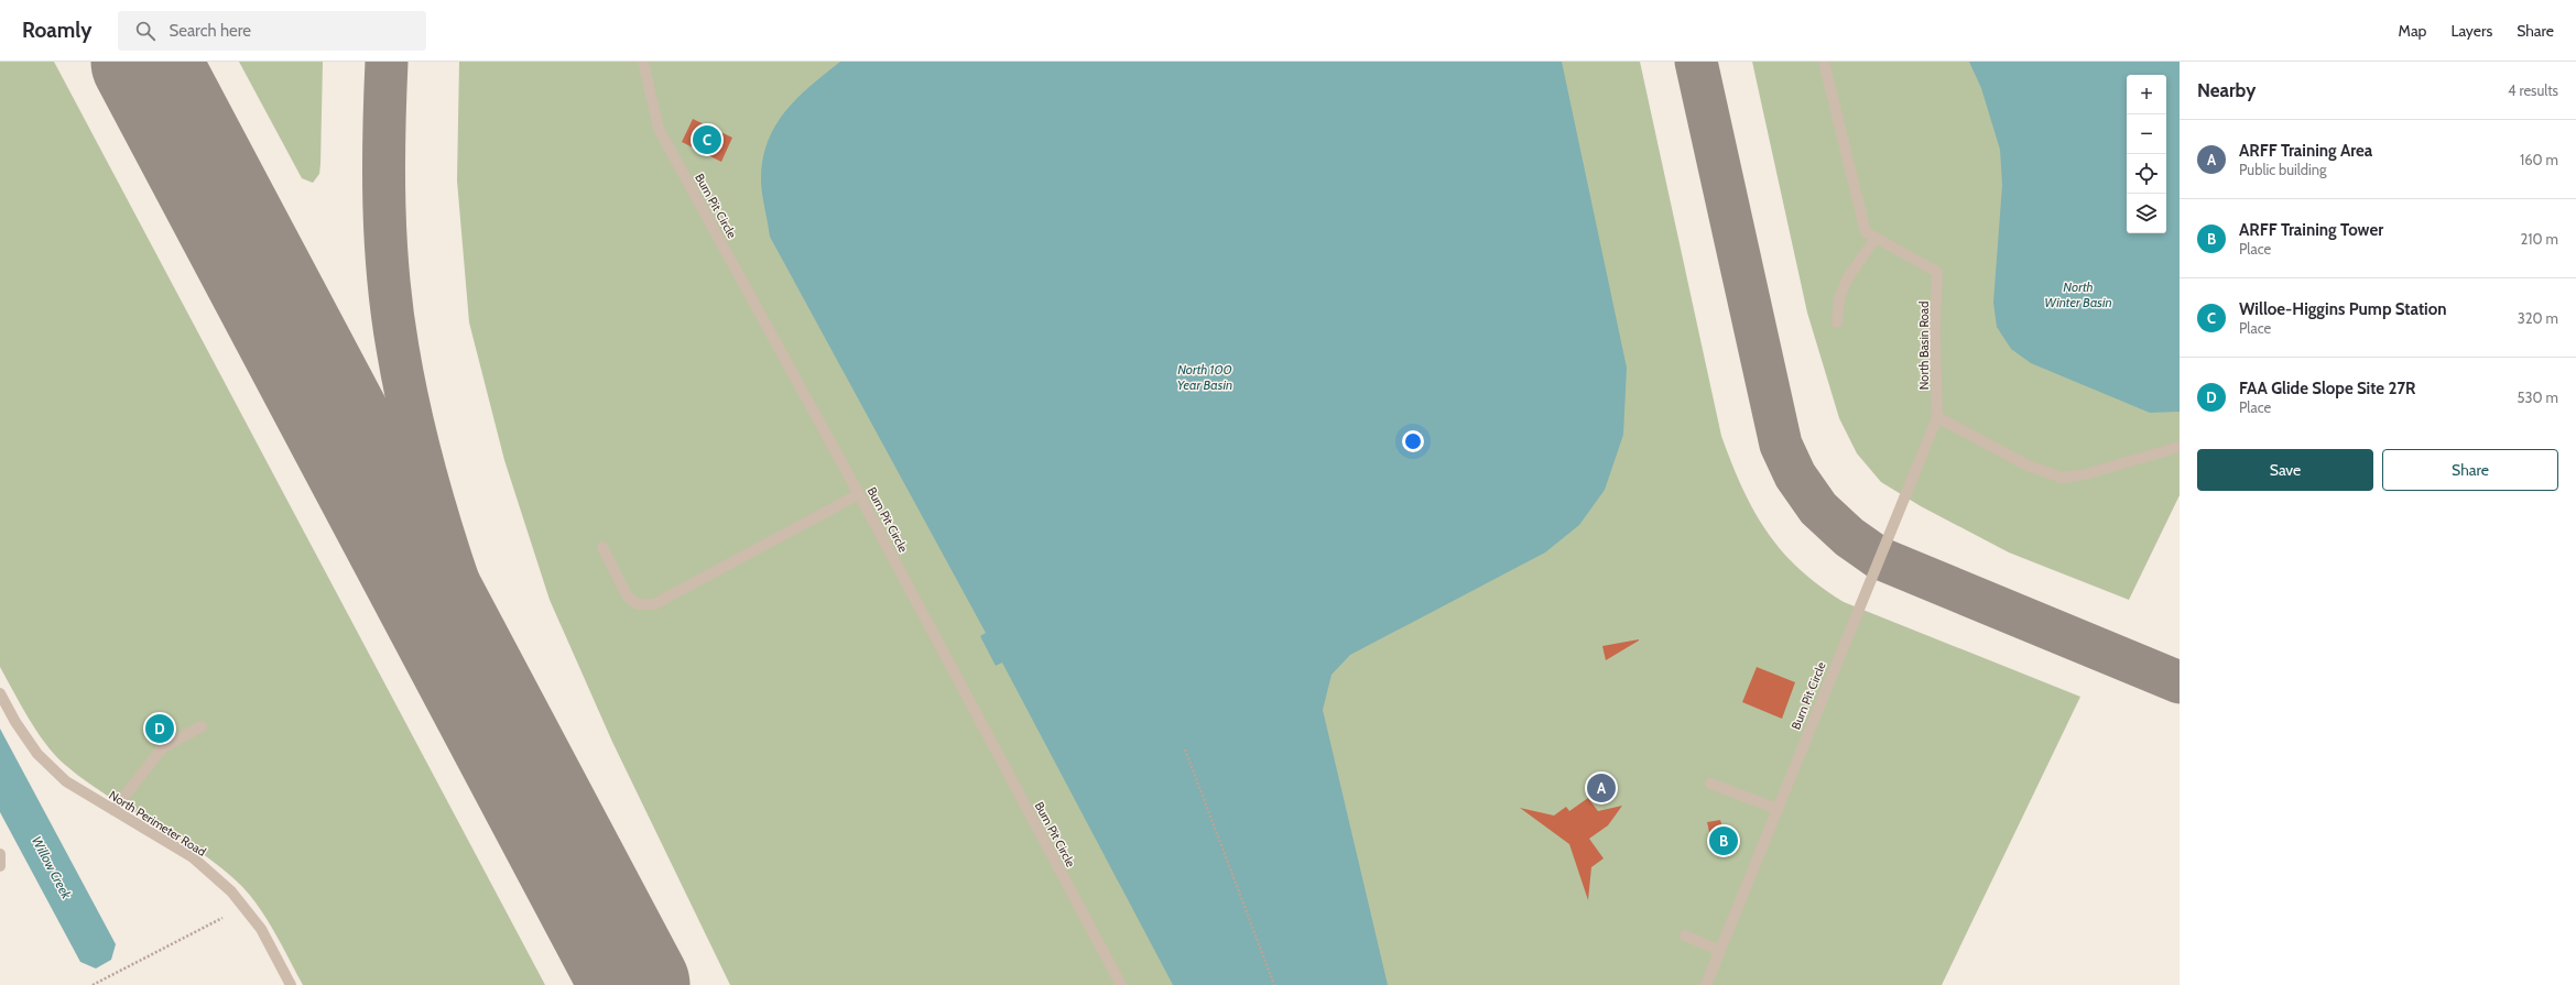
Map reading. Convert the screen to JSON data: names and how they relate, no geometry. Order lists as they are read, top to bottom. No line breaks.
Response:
{"streets":{"street":["Burn Pit Circle","North Basin Road","North Perimeter Road"]},"crossings":[["Burn Pit Circle","North Basin Road"]],"water":["North Winter Basin","North 100 Year Basin","Willow Creek"],"page":{"header":"Roamly","search":"Search here","nav":["Map","Layers","Share"],"heading":["Nearby","4 results"],"map_buttons":["+","−"],"list":[{"mark":"A","name":"ARFF Training Area","note":"Public building","value":"160 m"},{"mark":"B","name":"ARFF Training Tower","note":"Place","value":"210 m"},{"mark":"C","name":"Willoe-Higgins Pump Station","note":"Place","value":"320 m"},{"mark":"D","name":"FAA Glide Slope Site 27R","note":"Place","value":"530 m"}],"pins":["C","D","A","B"],"buttons":["Save","Share"]}}
